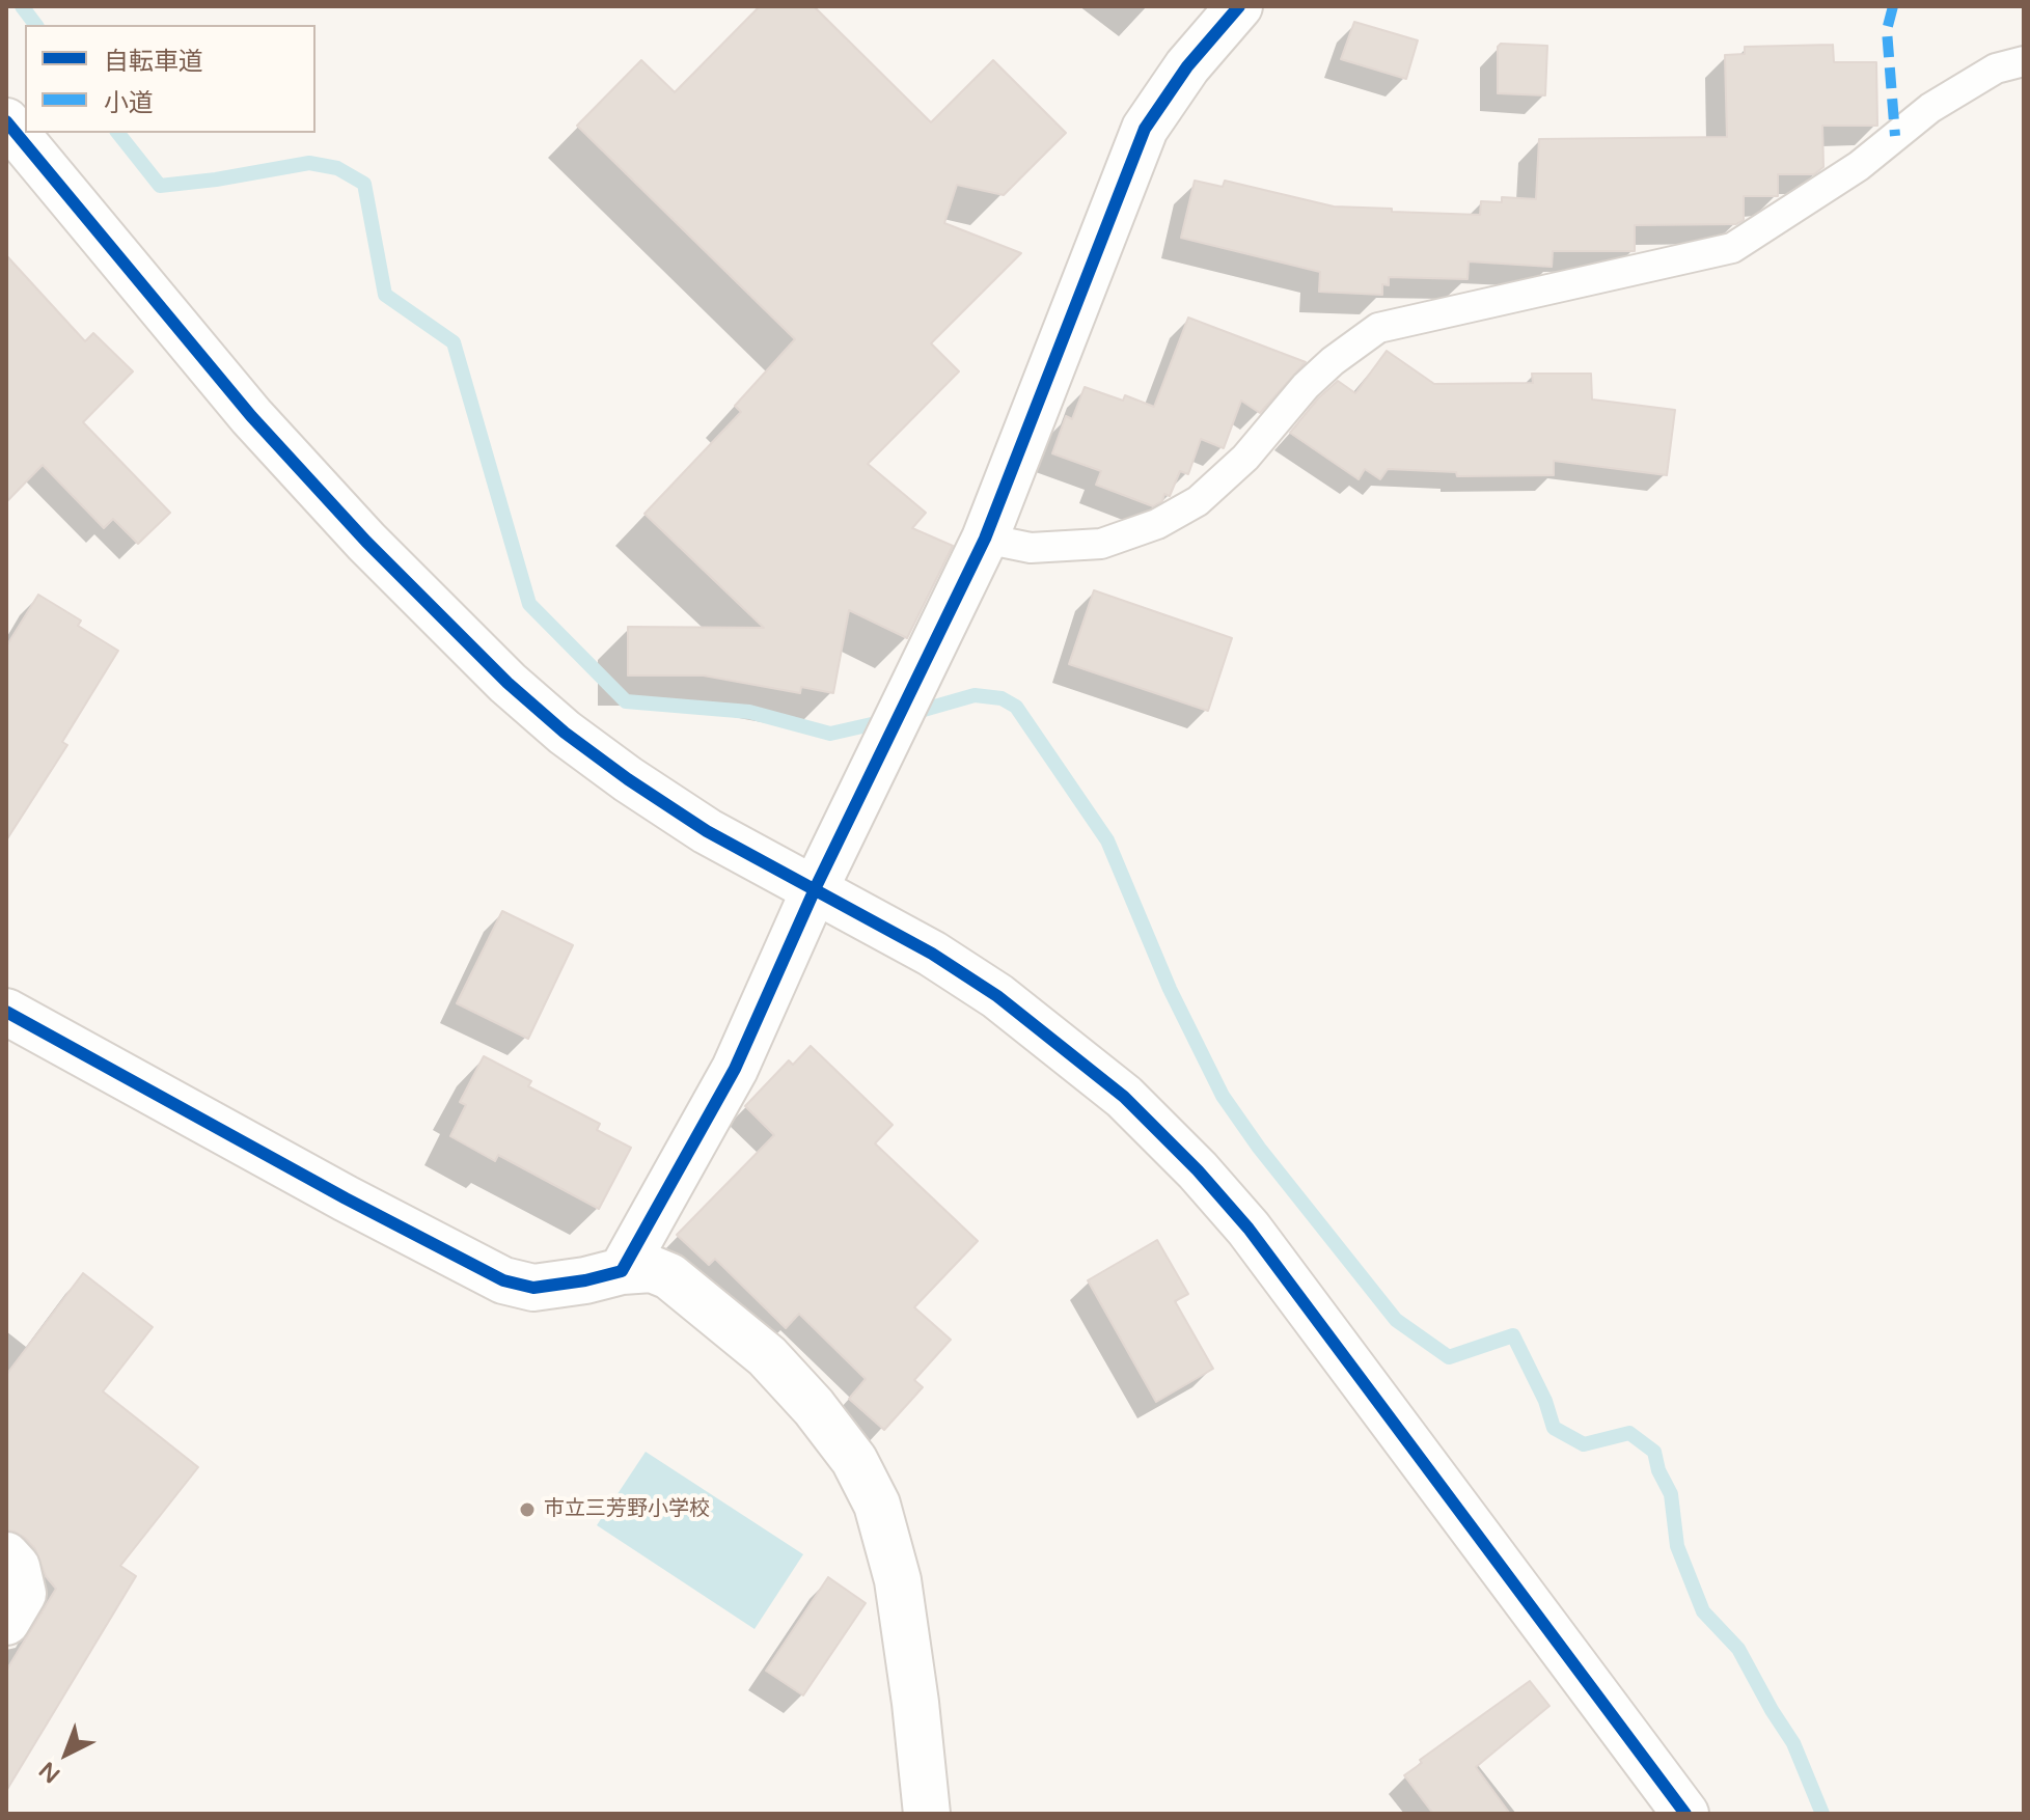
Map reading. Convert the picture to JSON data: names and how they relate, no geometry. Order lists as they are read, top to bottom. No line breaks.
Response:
{"places":["市立三芳野小学校"],"legend":["自転車道","小道"],"north":"bottom left"}
